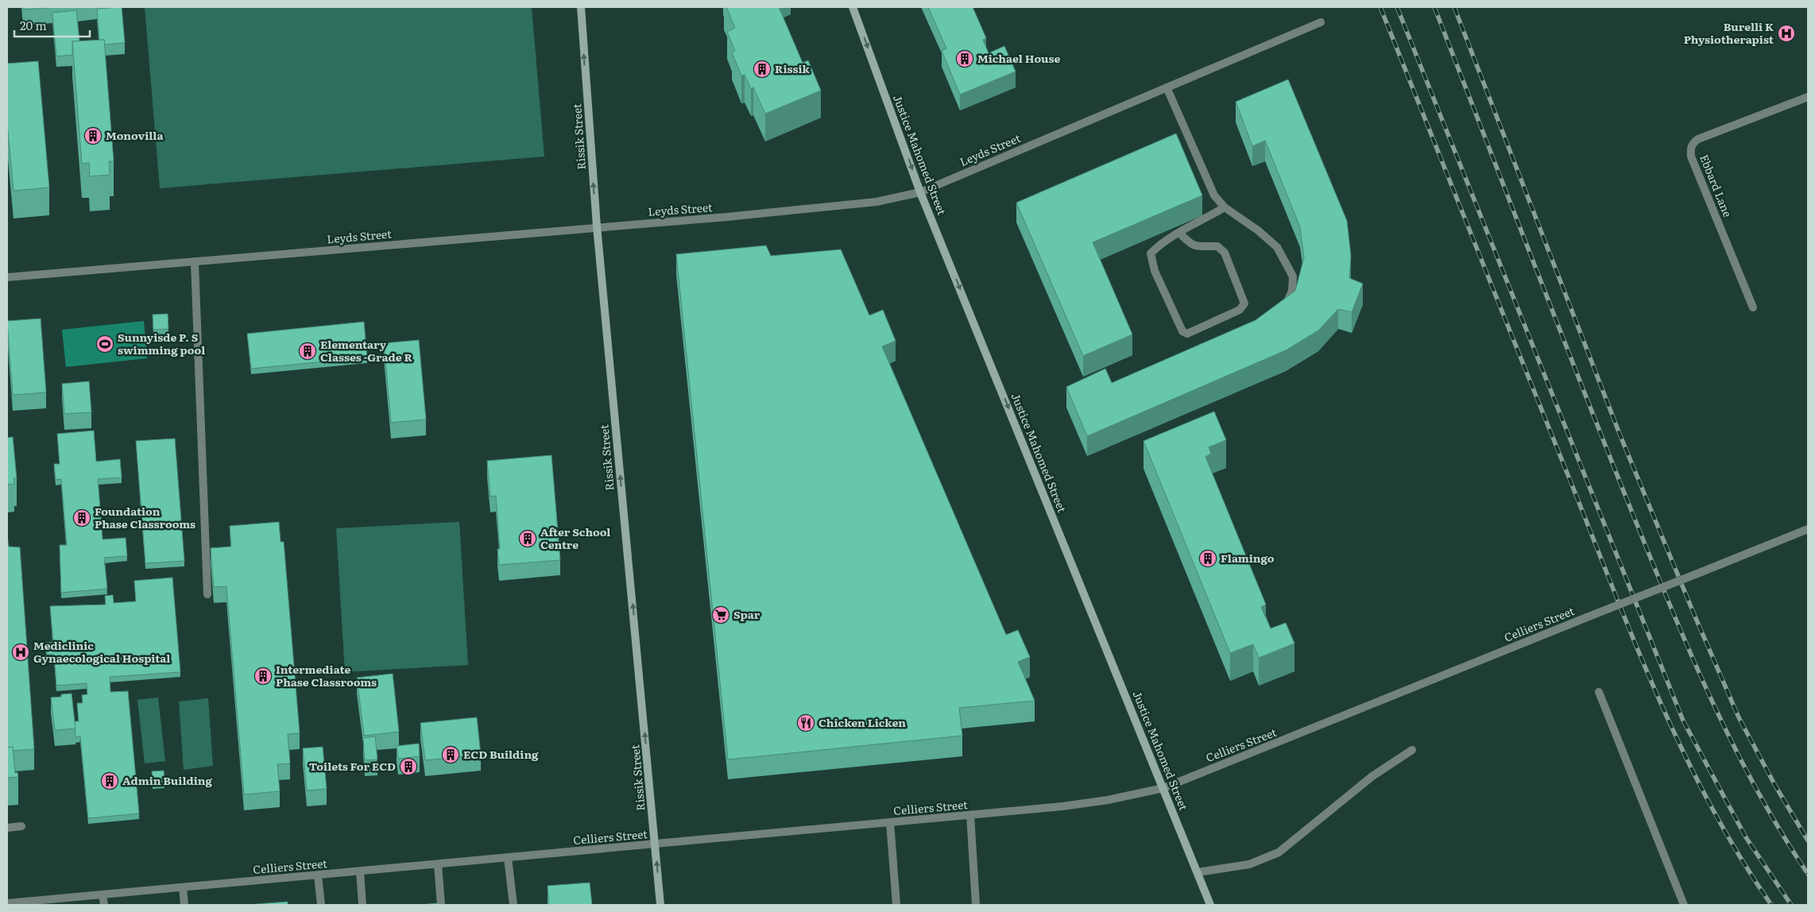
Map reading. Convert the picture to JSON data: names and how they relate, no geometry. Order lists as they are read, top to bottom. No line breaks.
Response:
{"streets":{"main road":["Rissik Street","Justice Mahomed Street"],"street":["Leyds Street","Ebbard Lane","Celliers Street"]},"crossings":[["Rissik Street","Leyds Street"],["Rissik Street","Celliers Street"],["Leyds Street","Justice Mahomed Street"],["Justice Mahomed Street","Celliers Street"]],"one_way":["Rissik Street","Justice Mahomed Street"],"places":{"hospital":["Burelli K Physiotherapist","Mediclinic Gynaecological Hospital"],"building":["Michael House","Rissik","Monovilla","Elementary Classes -Grade R","Foundation Phase Classrooms","After School Centre","Flamingo","Intermediate Phase Classrooms","ECD Building","Toilets For ECD","Admin Building"],"sports":["Sunnyisde P. S swimming pool"],"supermarket":["Spar"],"restaurant":["Chicken Licken"]},"scale_bar":"20 m"}
